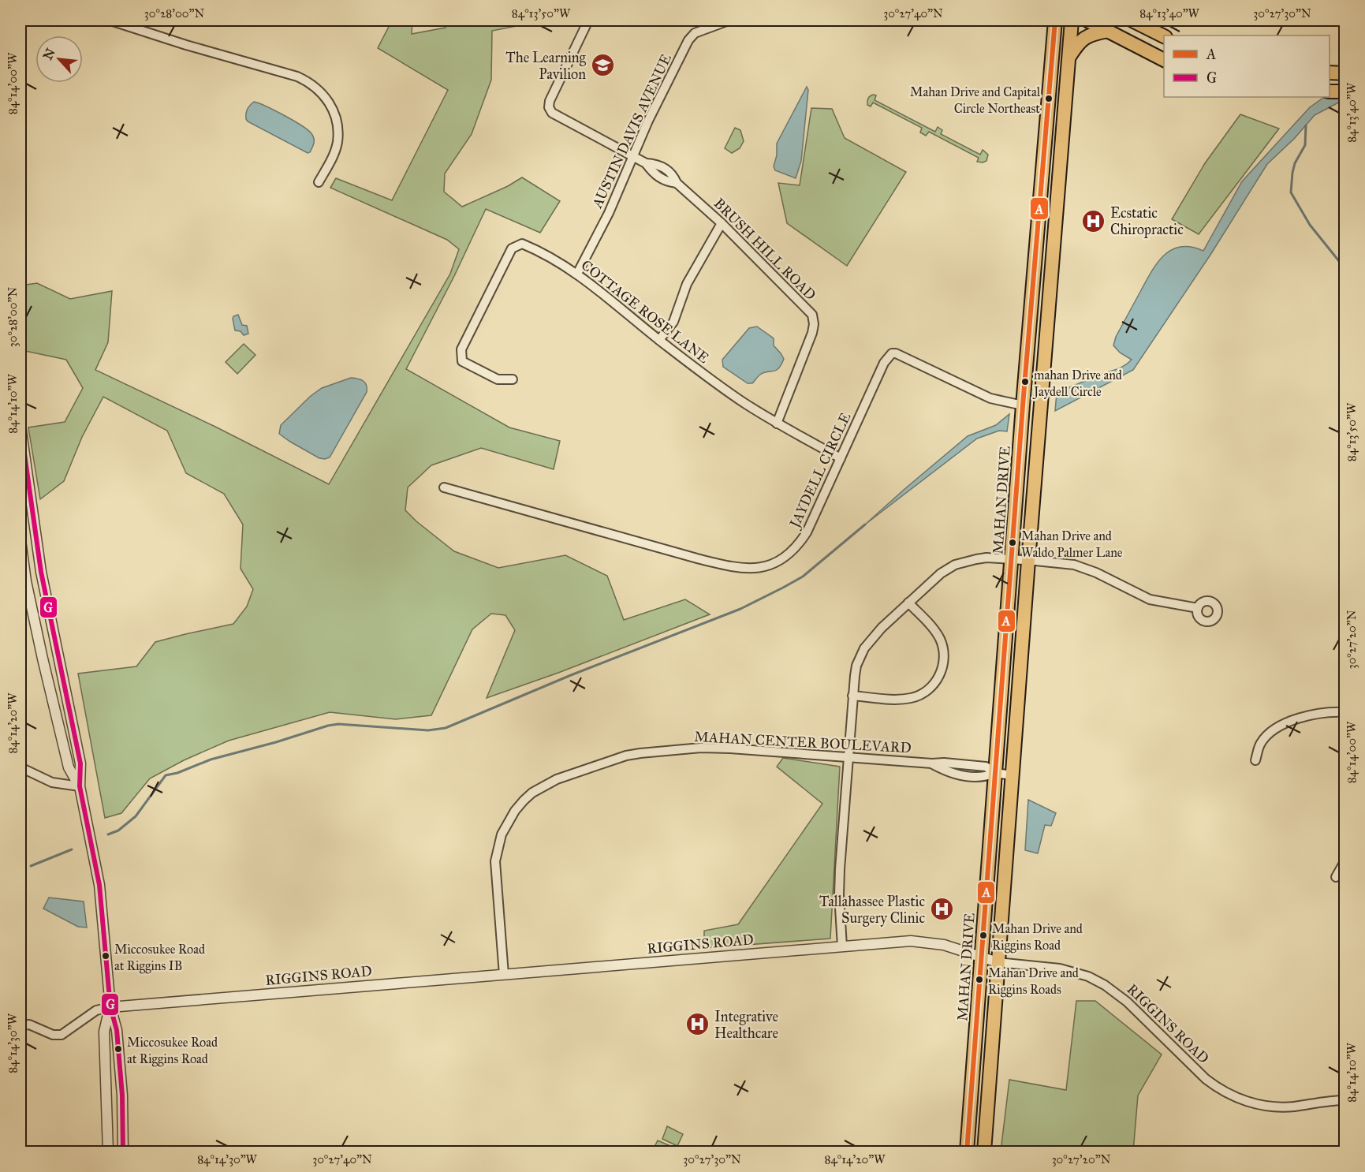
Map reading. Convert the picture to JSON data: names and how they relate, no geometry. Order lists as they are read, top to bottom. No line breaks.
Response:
{"streets":{"main road":["MAHAN DRIVE"],"street":["AUSTIN DAVIS AVENUE","BRUSH HILL ROAD","COTTAGE ROSE LANE","JAYDELL CIRCLE","MAHAN CENTER BOULEVARD","RIGGINS ROAD"]},"crossings":[["AUSTIN DAVIS AVENUE","BRUSH HILL ROAD"],["AUSTIN DAVIS AVENUE","COTTAGE ROSE LANE"],["BRUSH HILL ROAD","COTTAGE ROSE LANE"],["COTTAGE ROSE LANE","JAYDELL CIRCLE"],["JAYDELL CIRCLE","MAHAN DRIVE"],["MAHAN DRIVE","MAHAN CENTER BOULEVARD"],["MAHAN DRIVE","RIGGINS ROAD"],["MAHAN CENTER BOULEVARD","RIGGINS ROAD"]],"places":{"school or university":["The Learning Pavilion"],"other":["Mahan Drive and Capital Circle Northeast","mahan Drive and Jaydell Circle","Mahan Drive and Waldo Palmer Lane","Mahan Drive and Riggins Road","Miccosukee Road at Riggins IB","Mahan Drive and Riggins Roads","Miccosukee Road at Riggins Road"],"hospital":["Ecstatic Chiropractic","Tallahassee Plastic Surgery Clinic","Integrative Healthcare"]},"lines":["transit line A","transit line G"],"legend":["A","G"],"north":"top left","coordinates":["30°28'00\"N","84°13'50\"W","30°27'40\"N","84°13'40\"W","30°27'30\"N","84°14'00\"W","84°14'10\"W","30°27'20\"N","84°14'20\"W","84°14'30\"W"]}
